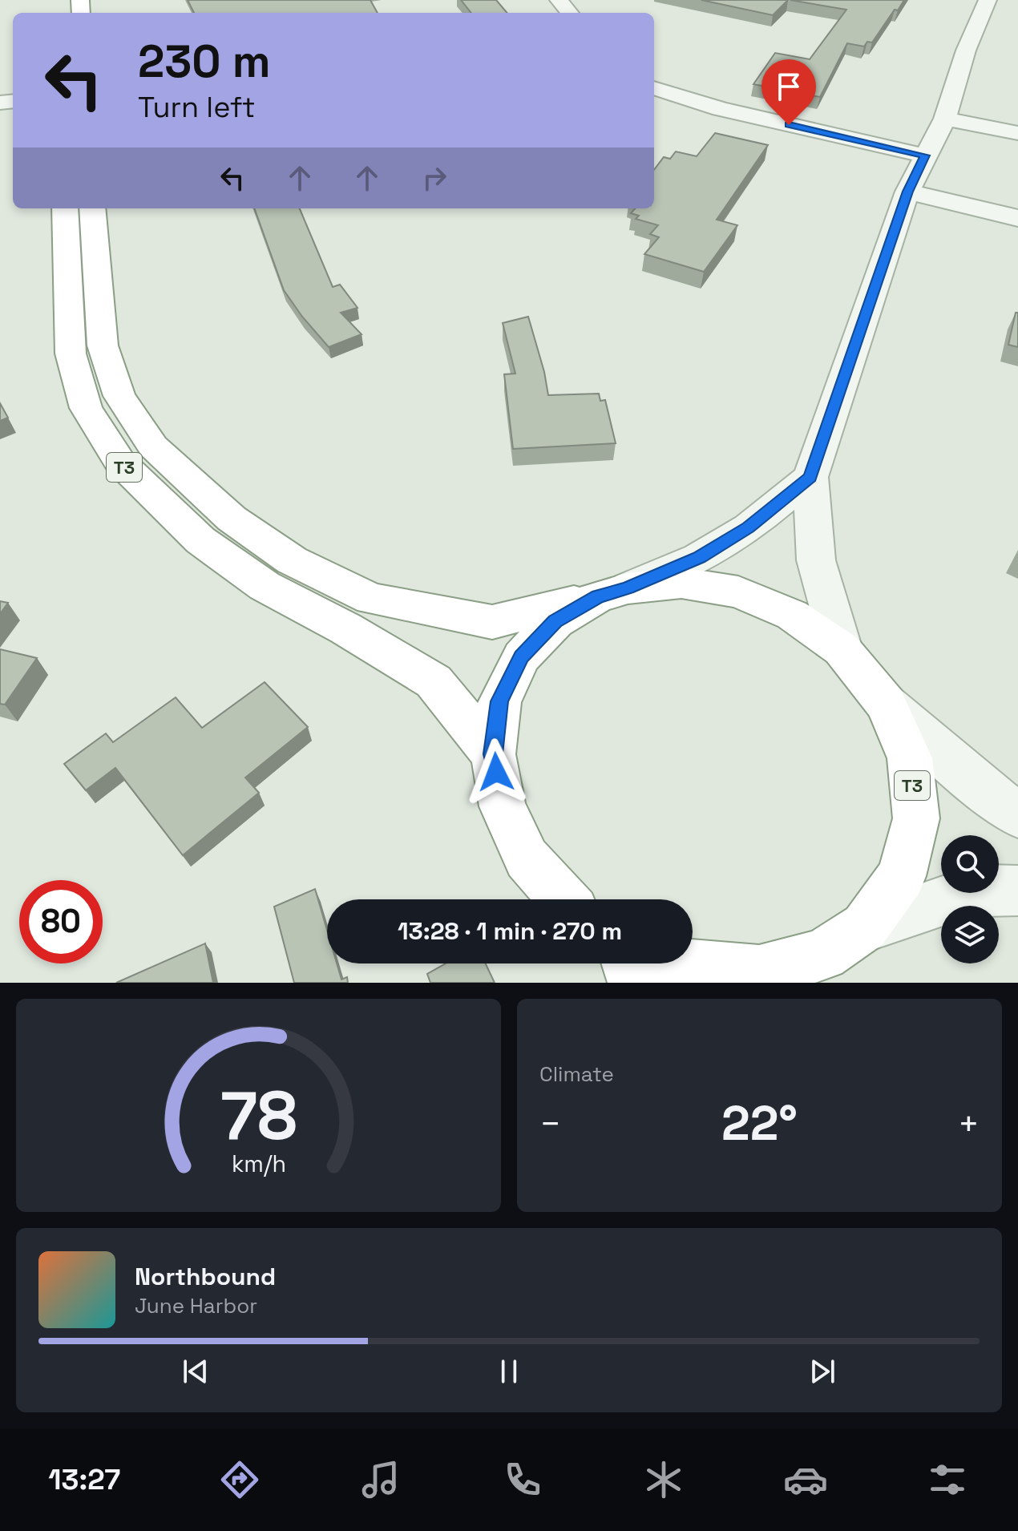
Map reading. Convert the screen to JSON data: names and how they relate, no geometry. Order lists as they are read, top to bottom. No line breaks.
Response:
{"streets":{"highway":["T3"]},"page":{"turn":["230 m","Turn left"],"limit":"80","trip":"13:28 · 1 min · 270 m","tile":"Climate","heat":["−","22°","+"],"song":["Northbound","June Harbor"],"tabs":"13:27","gauge":["78","km/h"]}}
